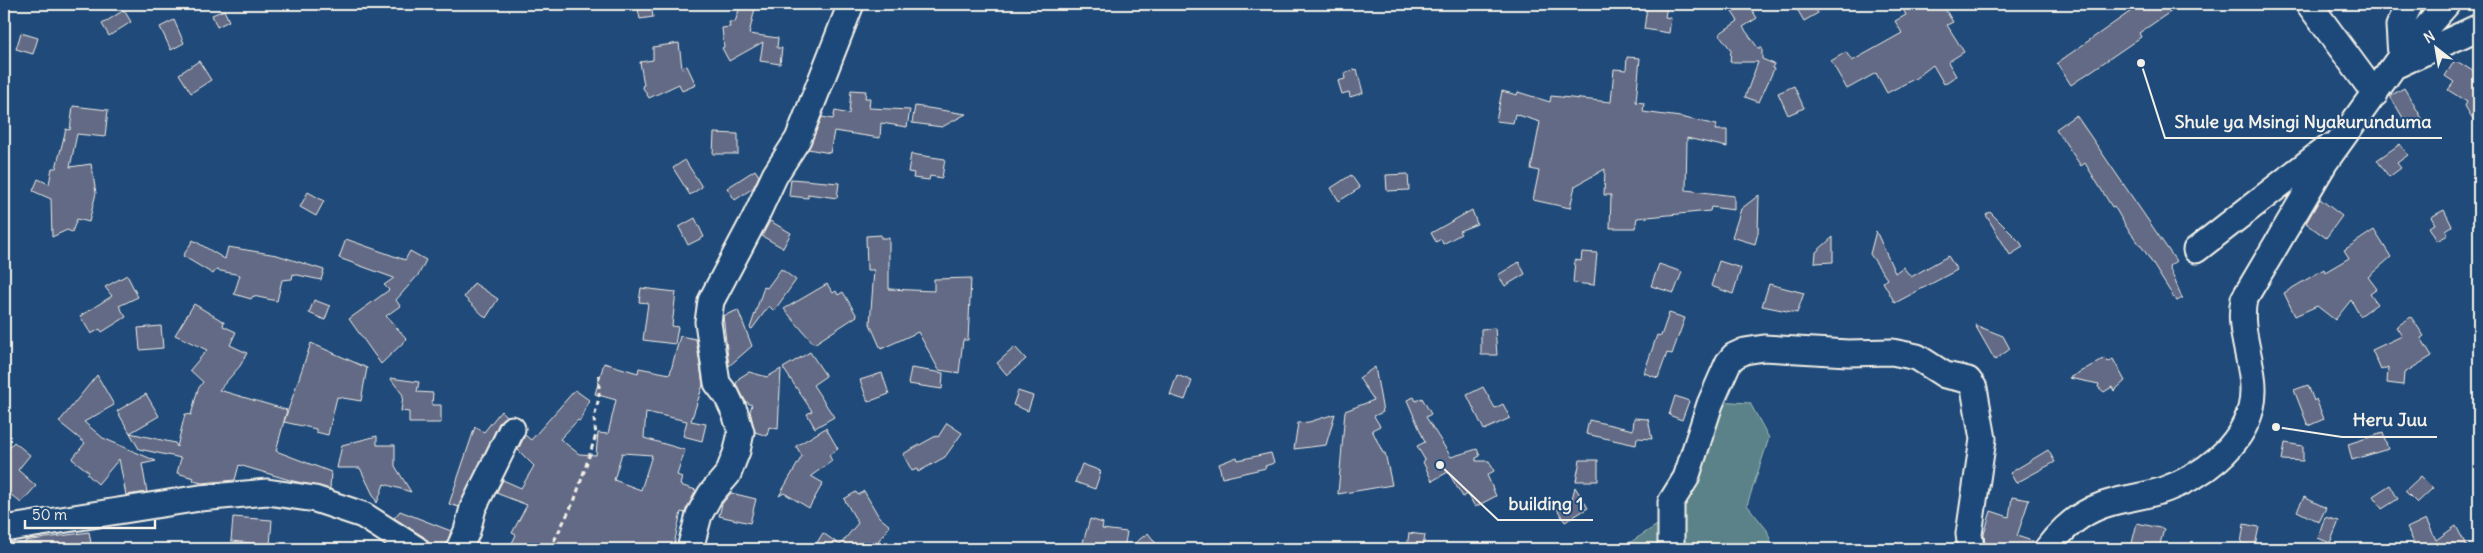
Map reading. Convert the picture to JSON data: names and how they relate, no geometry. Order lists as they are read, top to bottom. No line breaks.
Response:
{"places":["Shule ya Msingi Nyakurunduma","Heru Juu","building 1"],"scale_bar":"50 m","north":"top left"}
